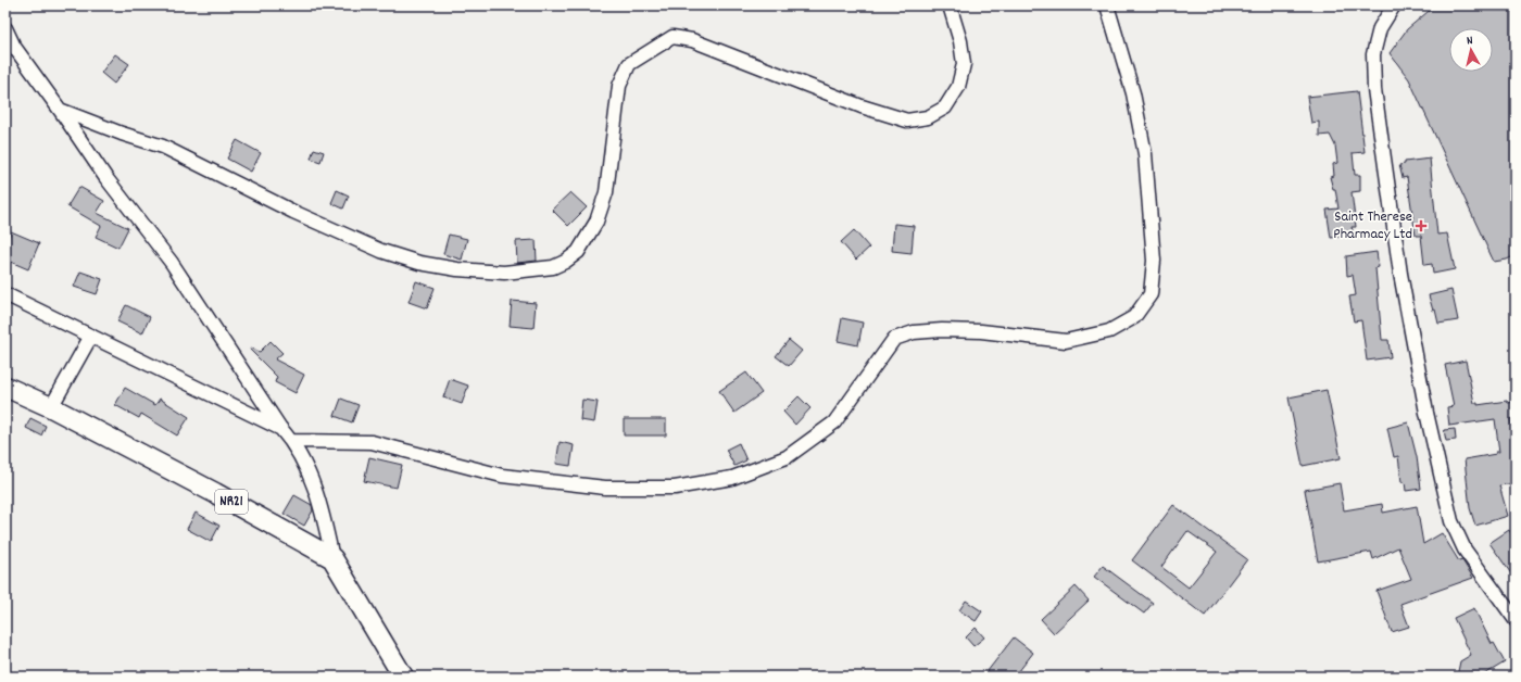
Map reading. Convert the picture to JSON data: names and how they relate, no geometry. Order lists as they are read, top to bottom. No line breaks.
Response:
{"streets":{"main road":["NR21"]},"places":{"health":["Saint Therese Pharmacy Ltd"]},"north":"top"}
